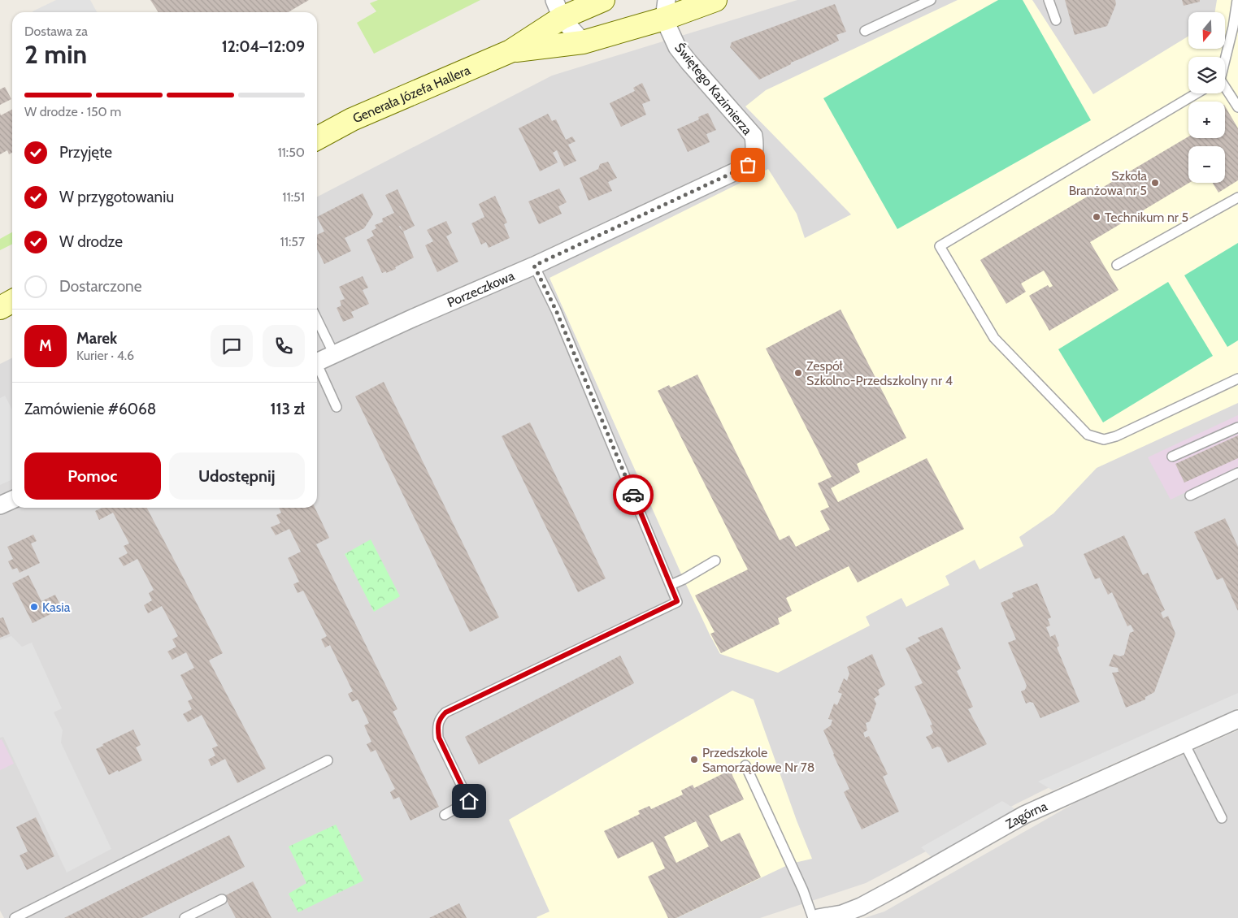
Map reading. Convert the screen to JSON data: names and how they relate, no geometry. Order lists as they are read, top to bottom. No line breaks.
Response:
{"streets":{"main road":["Generała Józefa Hallera"],"street":["Świętego Kazimierza","Porzeczkowa","Zagórna"]},"crossings":[["Świętego Kazimierza","Generała Józefa Hallera"],["Świętego Kazimierza","Porzeczkowa"]],"places":["Szkoła Branżowa nr 5","Technikum nr 5","Zespół Szkolno-Przedszkolny nr 4","Kasia","Przedszkole Samorządowe Nr 78"],"north":"bottom","page":{"map_buttons":["+","−"],"heading":["2 min","Dostawa za","12:04–12:09"],"panel":["Marek","Kurier · 4.6","Zamówienie #6068","113 zł"],"bar":"W drodze · 150 m","list":[["Przyjęte","11:50"],["W przygotowaniu","11:51"],["W drodze","11:57"],"Dostarczone"],"round":"M","buttons":["Pomoc","Udostępnij"]}}
